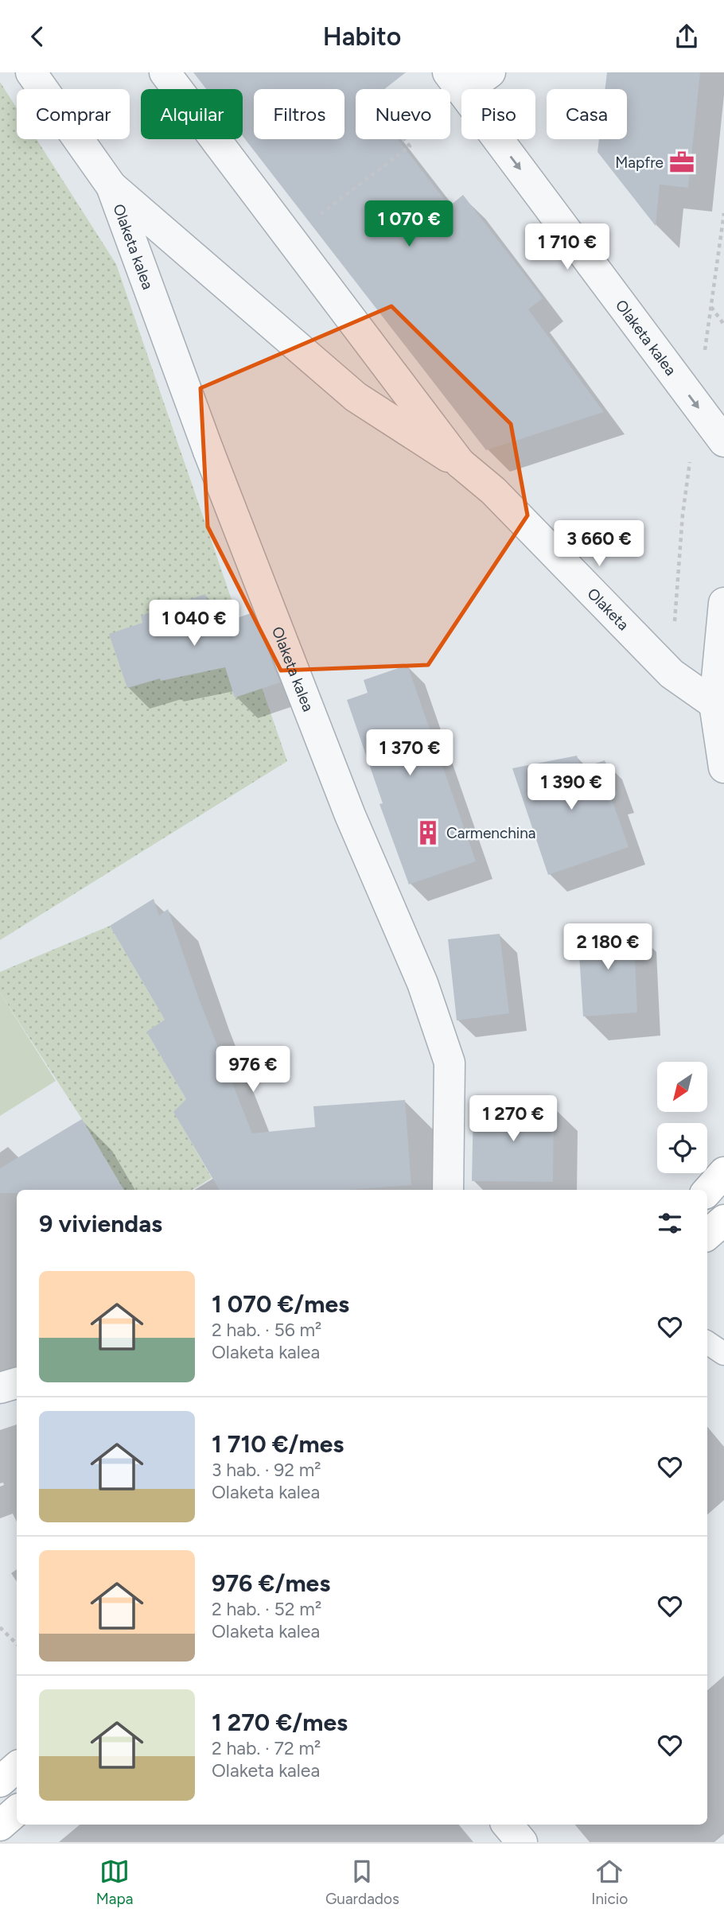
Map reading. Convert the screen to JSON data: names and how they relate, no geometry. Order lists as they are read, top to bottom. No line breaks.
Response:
{"streets":{"street":["Olaketa kalea","Olaketa"]},"places":{"office":["Mapfre"],"building":["Carmenchina"]},"north":"bottom left","page":{"header":"Habito","chip":["Comprar","Alquilar","Filtros","Nuevo","Piso","Casa"],"price":["1 070 €","1 710 €","3 660 €","1 040 €","1 370 €","1 390 €","2 180 €","976 €","1 270 €"],"heading":"9 viviendas","list":[{"name":"1 070 €/mes","note":"2 hab. · 56 m² · Olaketa kalea"},{"name":"1 710 €/mes","note":"3 hab. · 92 m² · Olaketa kalea"},{"name":"976 €/mes","note":"2 hab. · 52 m² · Olaketa kalea"},{"name":"1 270 €/mes","note":"2 hab. · 72 m² · Olaketa kalea"}],"tabs":["Mapa","Guardados","Inicio"]}}
